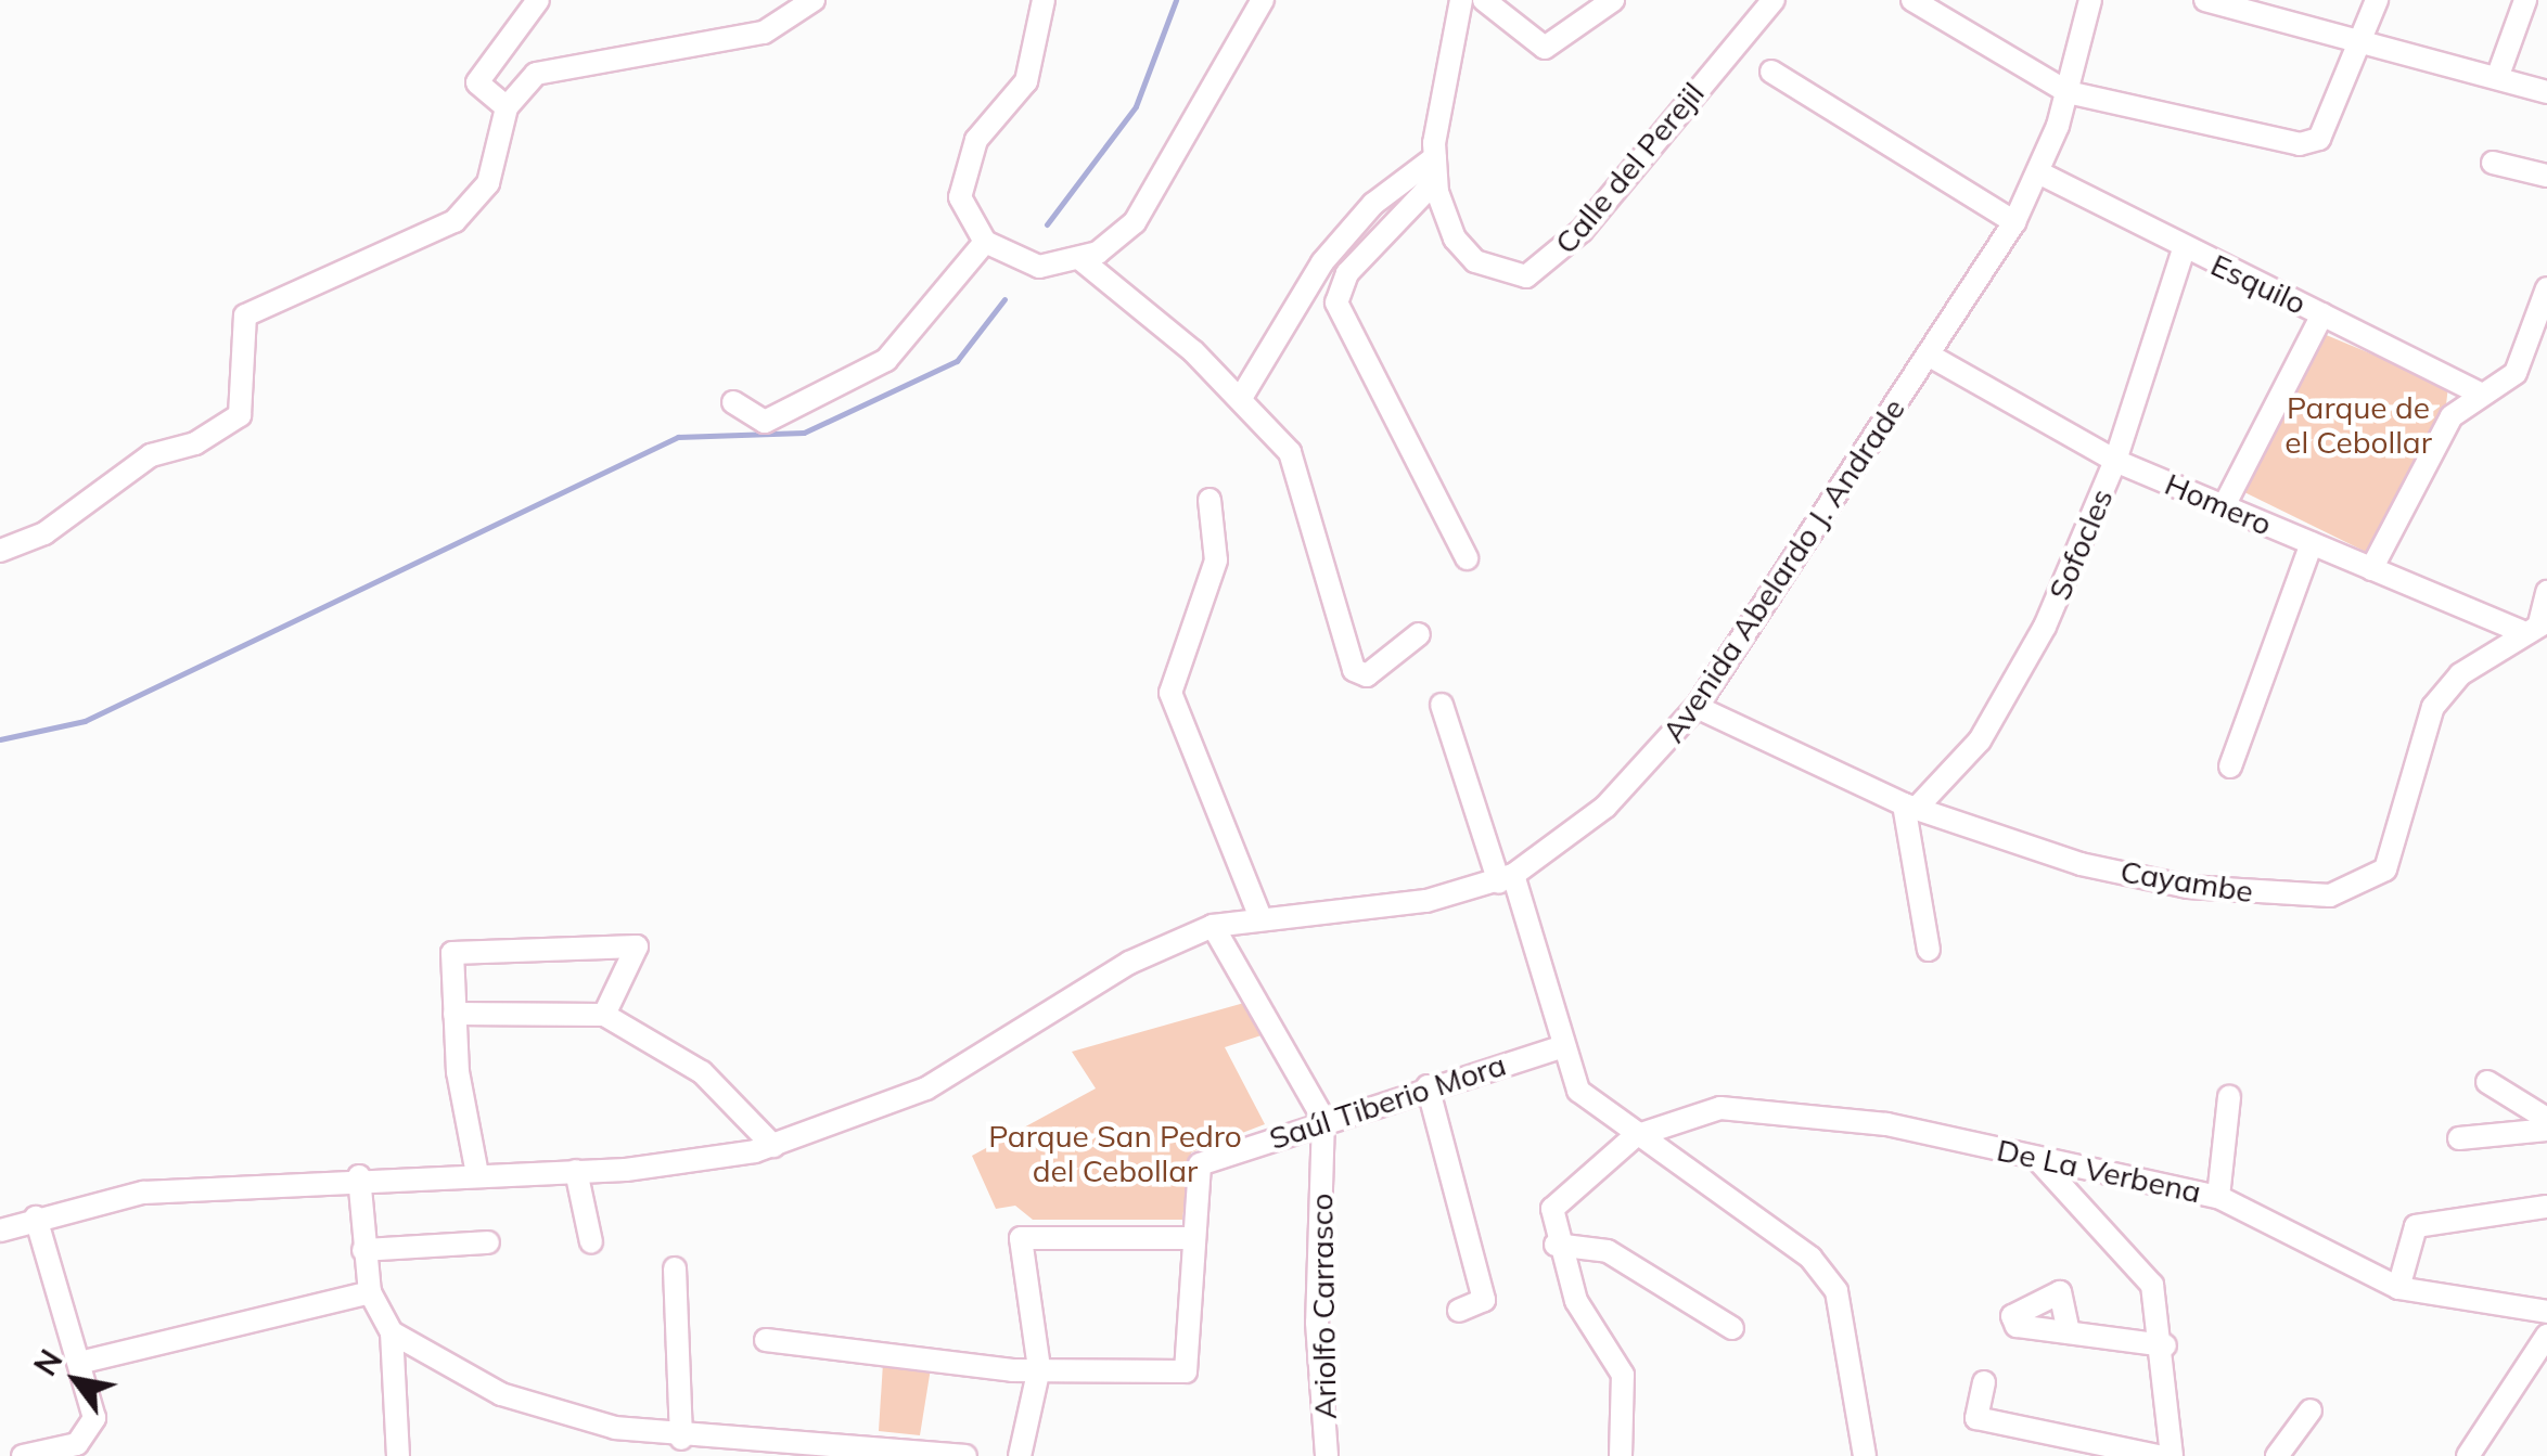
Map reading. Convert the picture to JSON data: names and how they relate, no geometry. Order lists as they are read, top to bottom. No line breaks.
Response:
{"streets":{"street":["Calle del Perejil","Esquilo","Homero","Sofocles","Avenida Abelardo J. Andrade","Cayambe","Saúl Tiberio Mora","De La Verbena","Ariolfo Carrasco"]},"crossings":[["Esquilo","Sofocles"],["Esquilo","Avenida Abelardo J. Andrade"],["Homero","Sofocles"],["Homero","Avenida Abelardo J. Andrade"],["Homero","Cayambe"],["Sofocles","Cayambe"],["Avenida Abelardo J. Andrade","Cayambe"],["Saúl Tiberio Mora","Ariolfo Carrasco"]],"parks":["Parque de el Cebollar","Parque San Pedro del Cebollar"],"north":"top left"}
